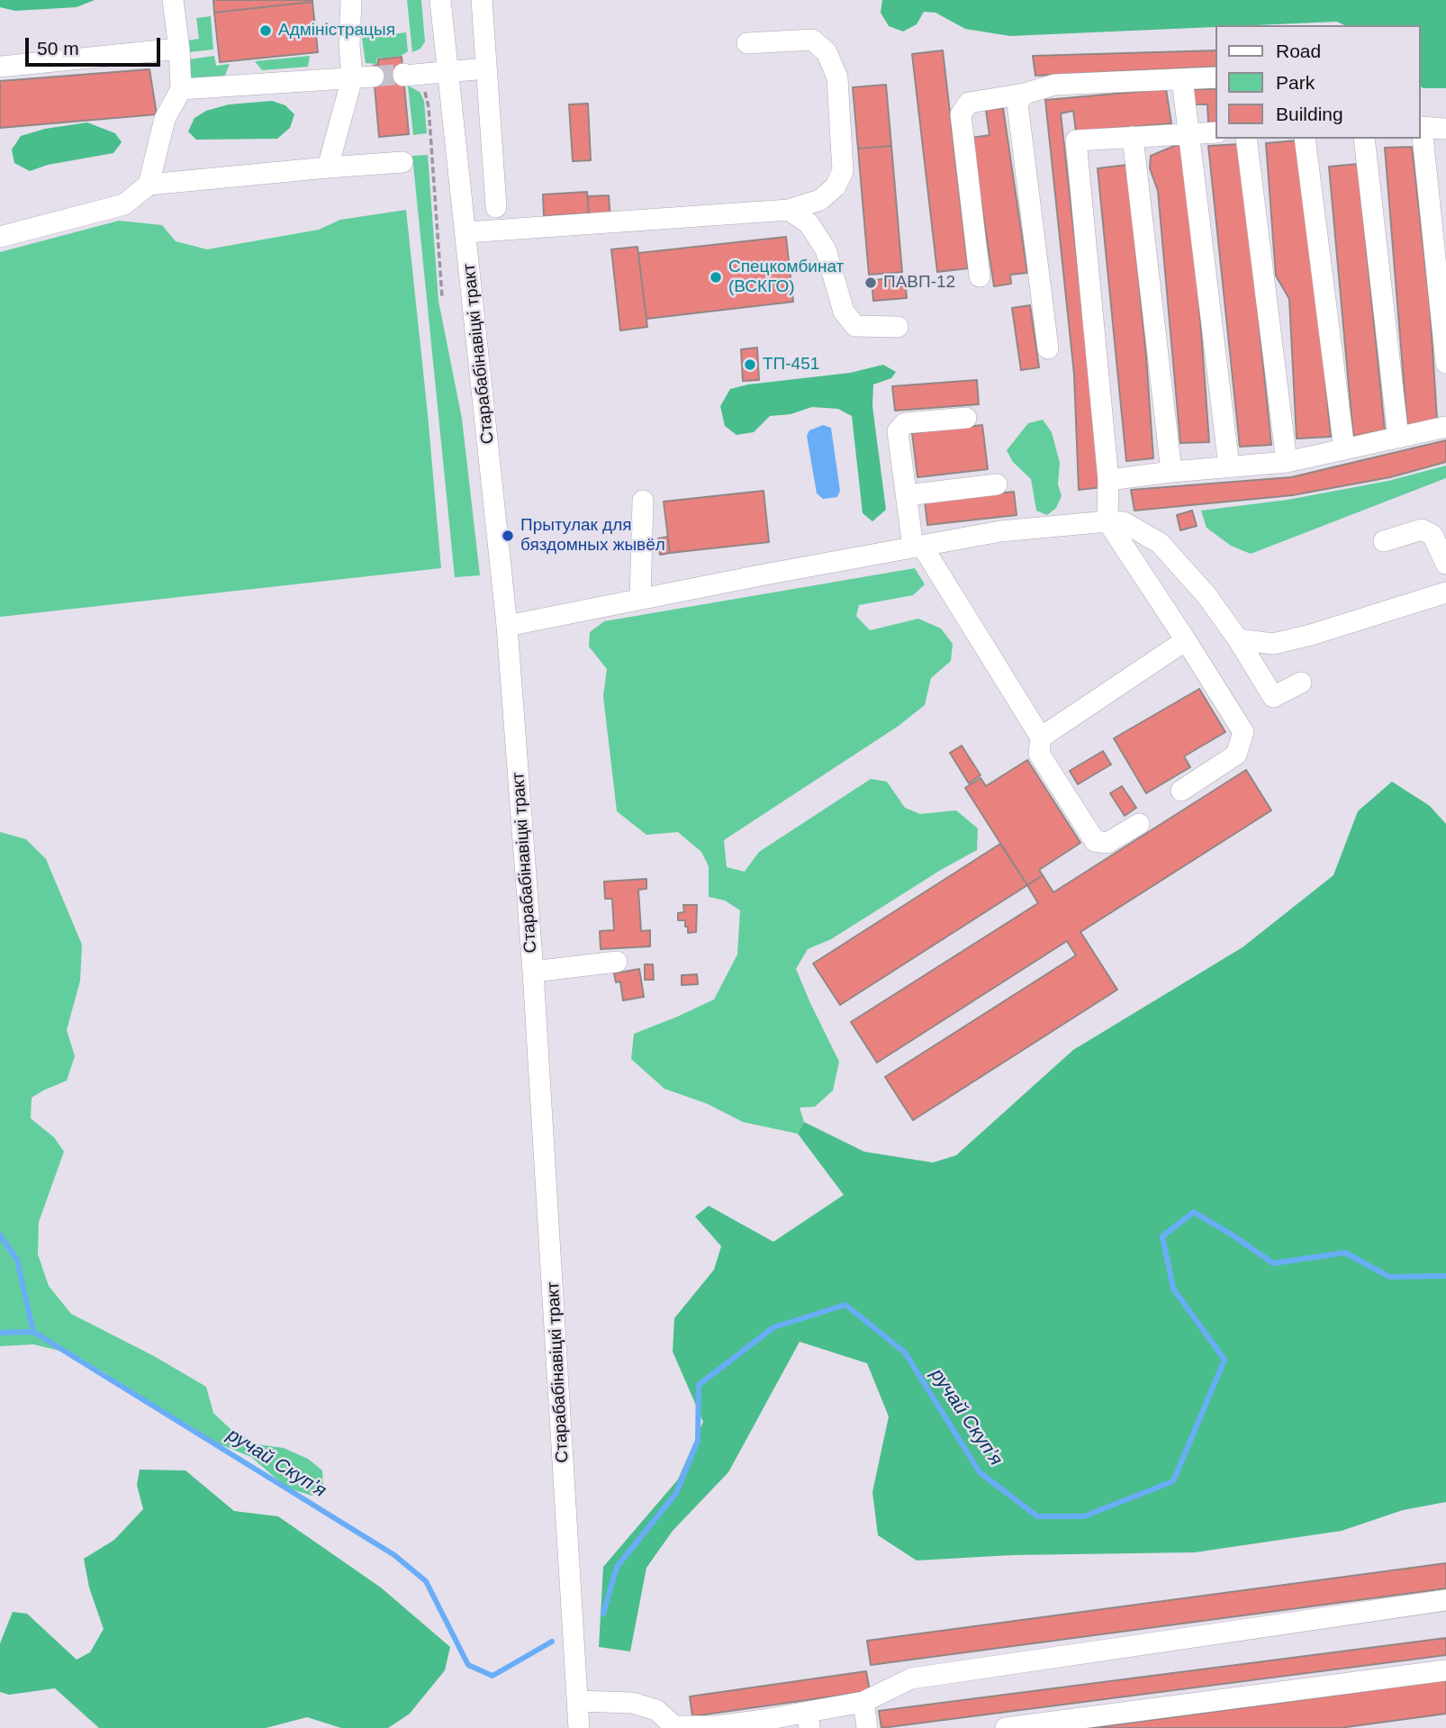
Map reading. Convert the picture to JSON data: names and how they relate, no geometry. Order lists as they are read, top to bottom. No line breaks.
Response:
{"streets":{"street":["Старабабінавіцкі тракт"]},"water":["ручай Скупʼя"],"places":["Адміністрацыя","Спецкомбинат (ВСКГО)","ПАВП-12","ТП-451","Прытулак для бяздомных жывёл"],"legend":["Road","Park","Building"],"scale_bar":"50 m"}
